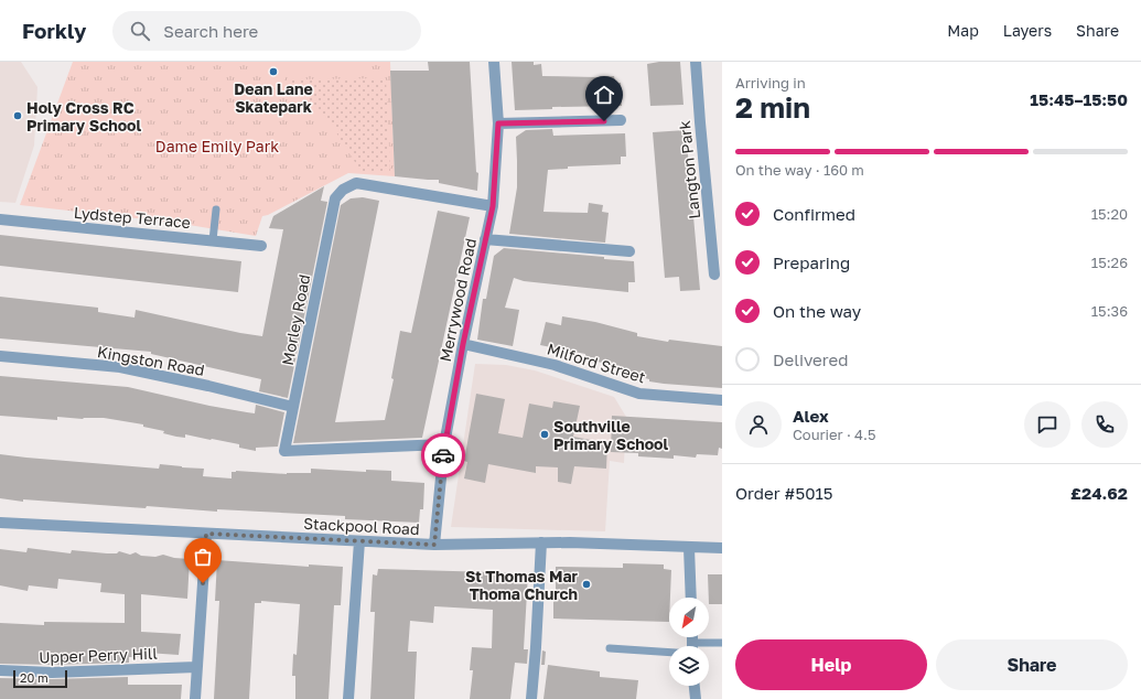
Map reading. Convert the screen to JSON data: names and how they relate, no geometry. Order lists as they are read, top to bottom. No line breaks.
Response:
{"streets":{"street":["Langton Park","Lydstep Terrace","Merrywood Road","Morley Road","Kingston Road","Milford Street","Stackpool Road","Upper Perry Hill"]},"crossings":[["Merrywood Road","Morley Road"],["Merrywood Road","Milford Street"],["Merrywood Road","Stackpool Road"],["Morley Road","Kingston Road"]],"parks":["Dame Emily Park"],"places":["Dean Lane Skatepark","Holy Cross RC Primary School","Southville Primary School","St Thomas Mar Thoma Church"],"scale_bar":"20 m","north":"bottom left","page":{"header":"Forkly","search":"Search here","nav":["Map","Layers","Share"],"heading":["2 min","Arriving in","15:45–15:50"],"panel":["Alex","Courier · 4.5","Order #5015","£24.62"],"bar":"On the way · 160 m","list":[["Confirmed","15:20"],["Preparing","15:26"],["On the way","15:36"],"Delivered"],"buttons":["Help","Share"],"scale":"20 m"}}
